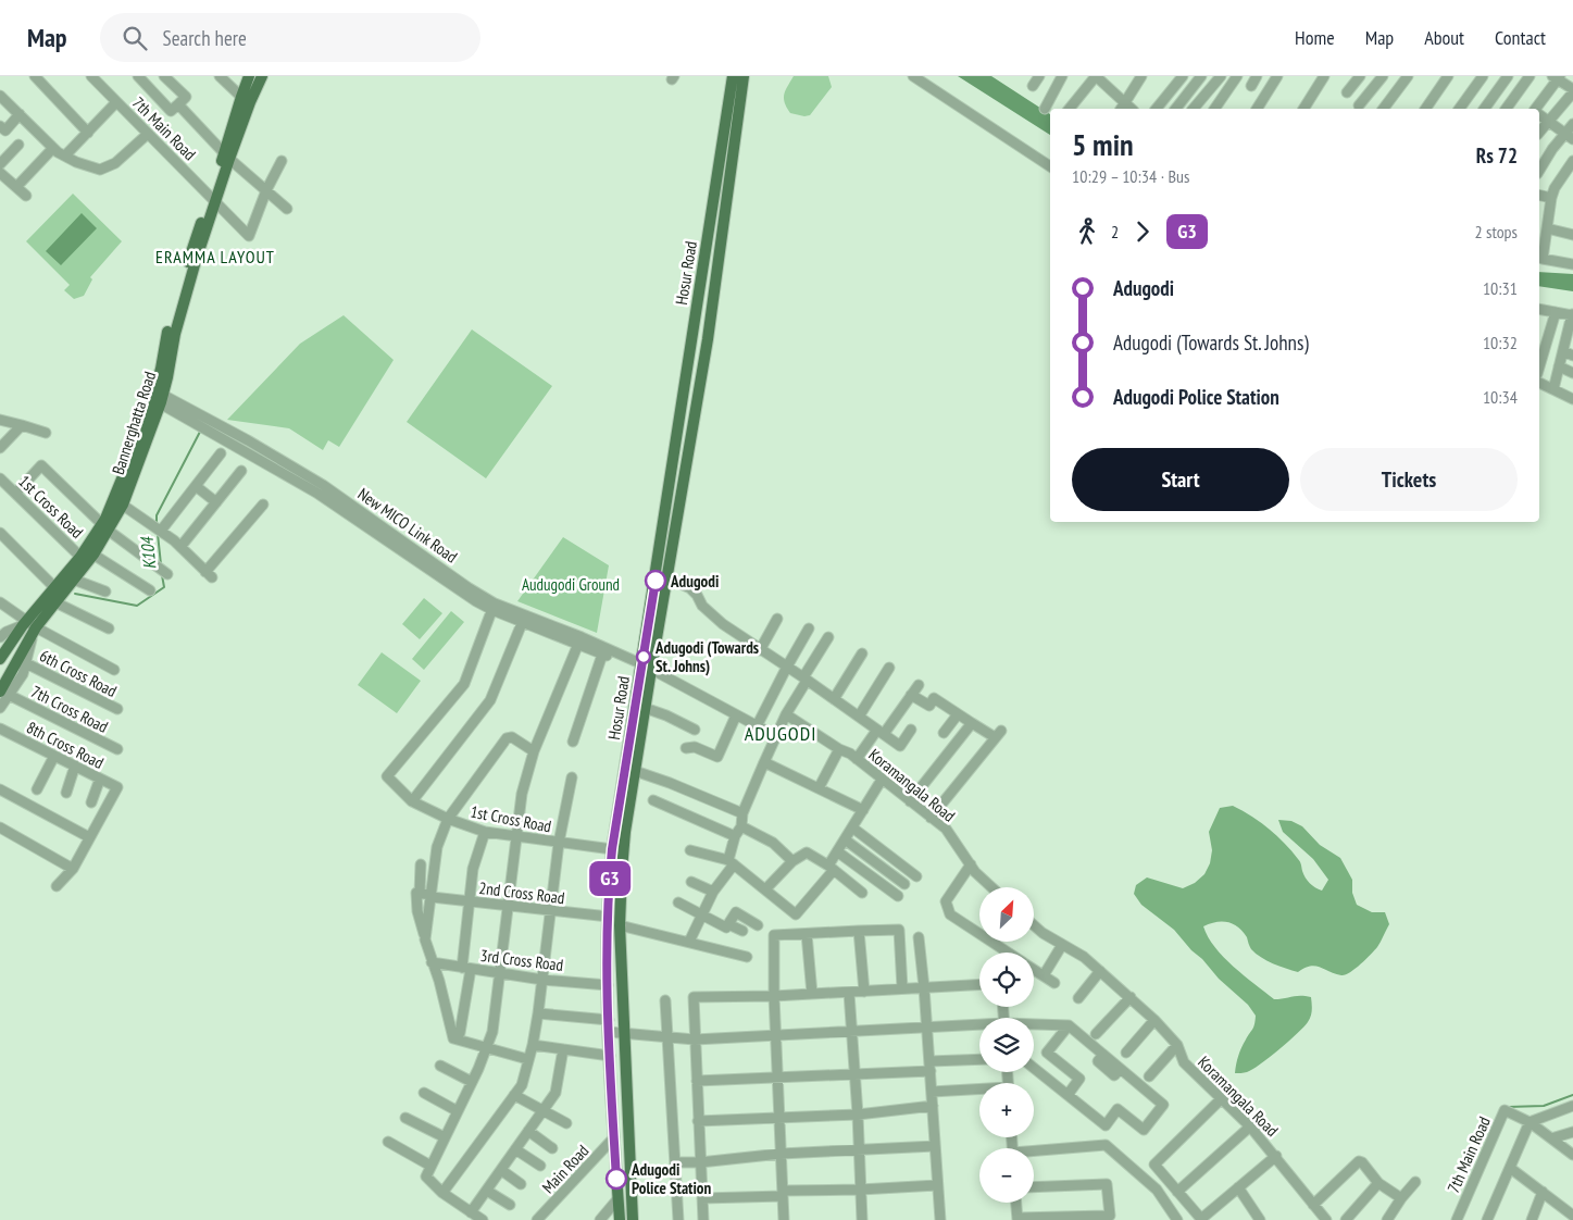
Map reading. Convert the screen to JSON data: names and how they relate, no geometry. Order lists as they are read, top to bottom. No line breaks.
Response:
{"streets":{"main road":["Hosur Road","Bannerghatta Road"],"street":["7th Main Road","1st Cross Road","New MICO Link Road","6th Cross Road","7th Cross Road","8th Cross Road","Koramangala Road","2nd Cross Road","3rd Cross Road","Main Road"]},"crossings":[["7th Main Road","Bannerghatta Road"],["Hosur Road","1st Cross Road"],["Hosur Road","New MICO Link Road"],["Hosur Road","2nd Cross Road"],["Hosur Road","3rd Cross Road"],["Hosur Road","Main Road"],["Bannerghatta Road","1st Cross Road"],["Bannerghatta Road","New MICO Link Road"],["Bannerghatta Road","7th Cross Road"],["1st Cross Road","New MICO Link Road"]],"districts":["ERAMMA LAYOUT","ADUGODI"],"water":["K104"],"parks":["Audugodi Ground"],"places":["Adugodi","Adugodi (Towards St. Johns)","Adugodi Police Station"],"lines":["bus line G3"],"north":"top right","page":{"header":"Map","search":"Search here","nav":["Home","Map","About","Contact"],"on_map":"G3","heading":["5 min","10:29 – 10:34 · Bus","Rs 72"],"legs":["2","G3","2 stops"],"list":[{"name":"Adugodi","value":"10:31"},{"name":"Adugodi (Towards St. Johns)","value":"10:32"},{"name":"Adugodi Police Station","value":"10:34"}],"buttons":["Start","Tickets"],"map_buttons":["+","−"]}}
